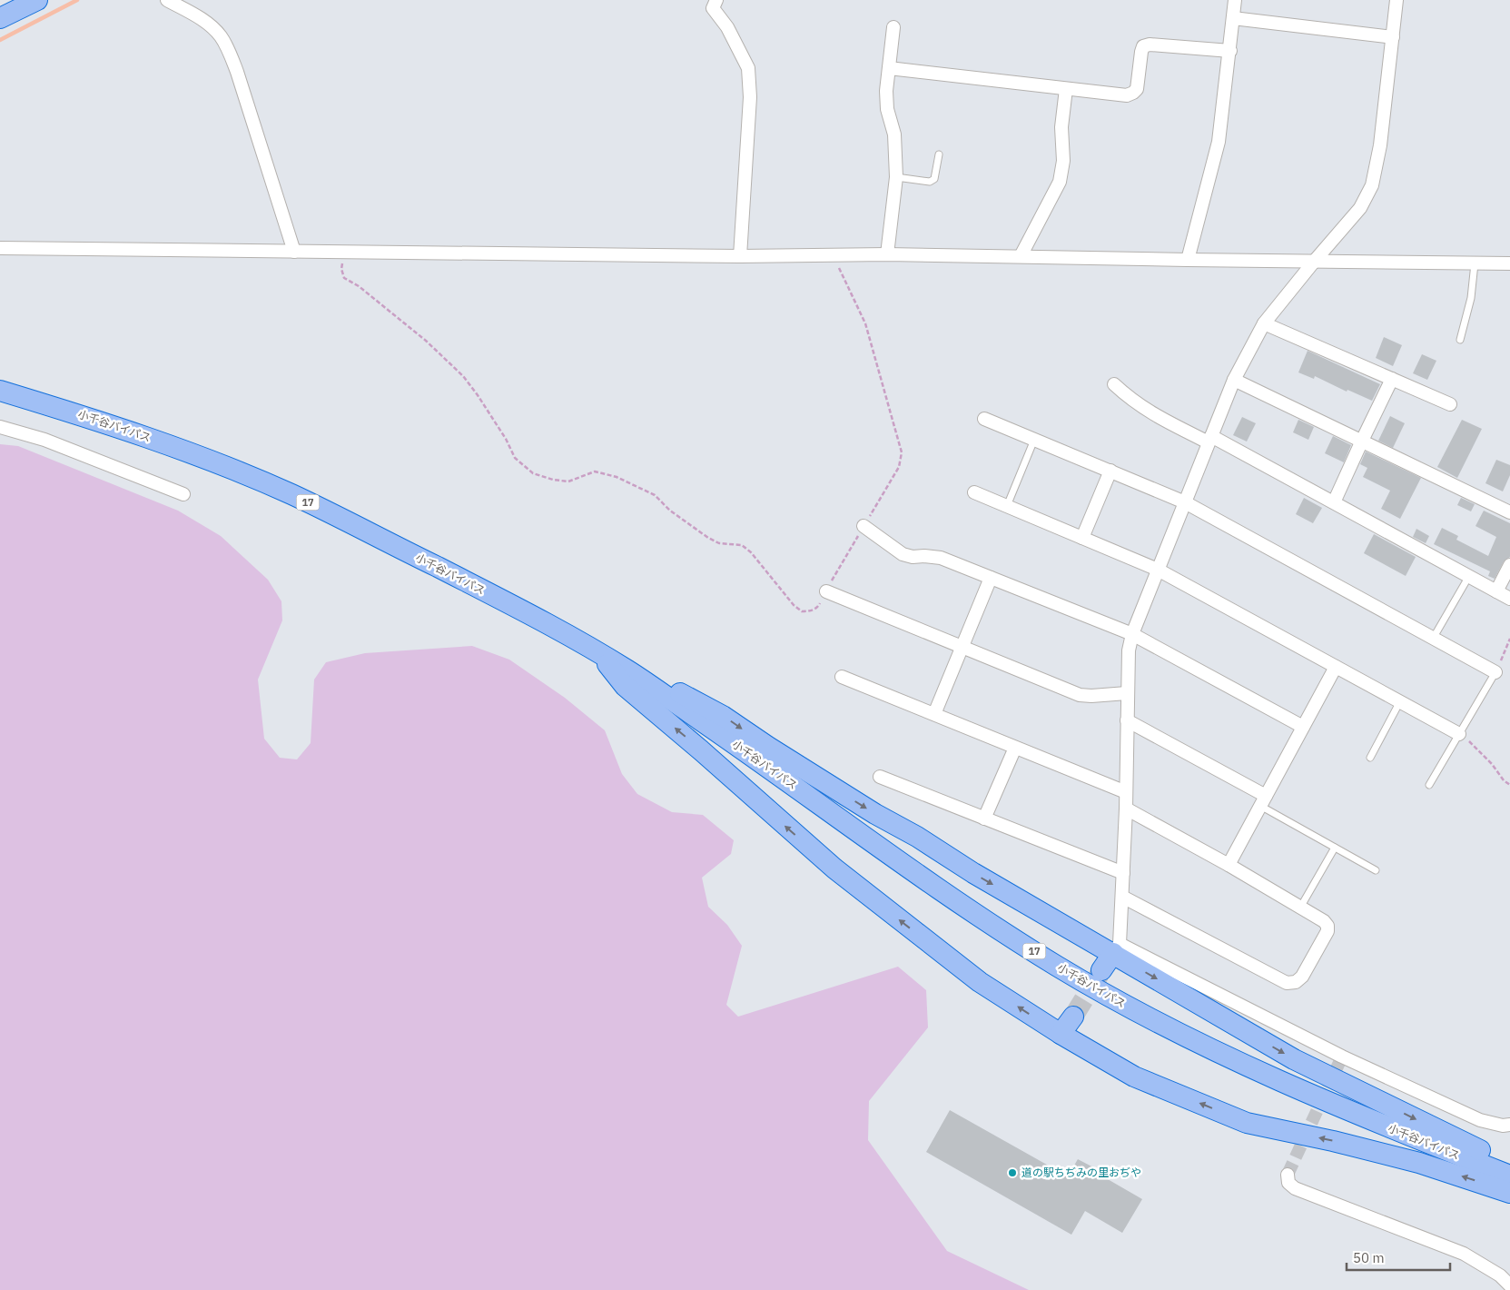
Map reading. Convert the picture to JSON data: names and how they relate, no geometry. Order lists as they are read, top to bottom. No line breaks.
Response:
{"streets":{"highway":["小千谷バイパス","17"]},"places":["道の駅ちぢみの里おぢや"],"scale_bar":"50 m"}
